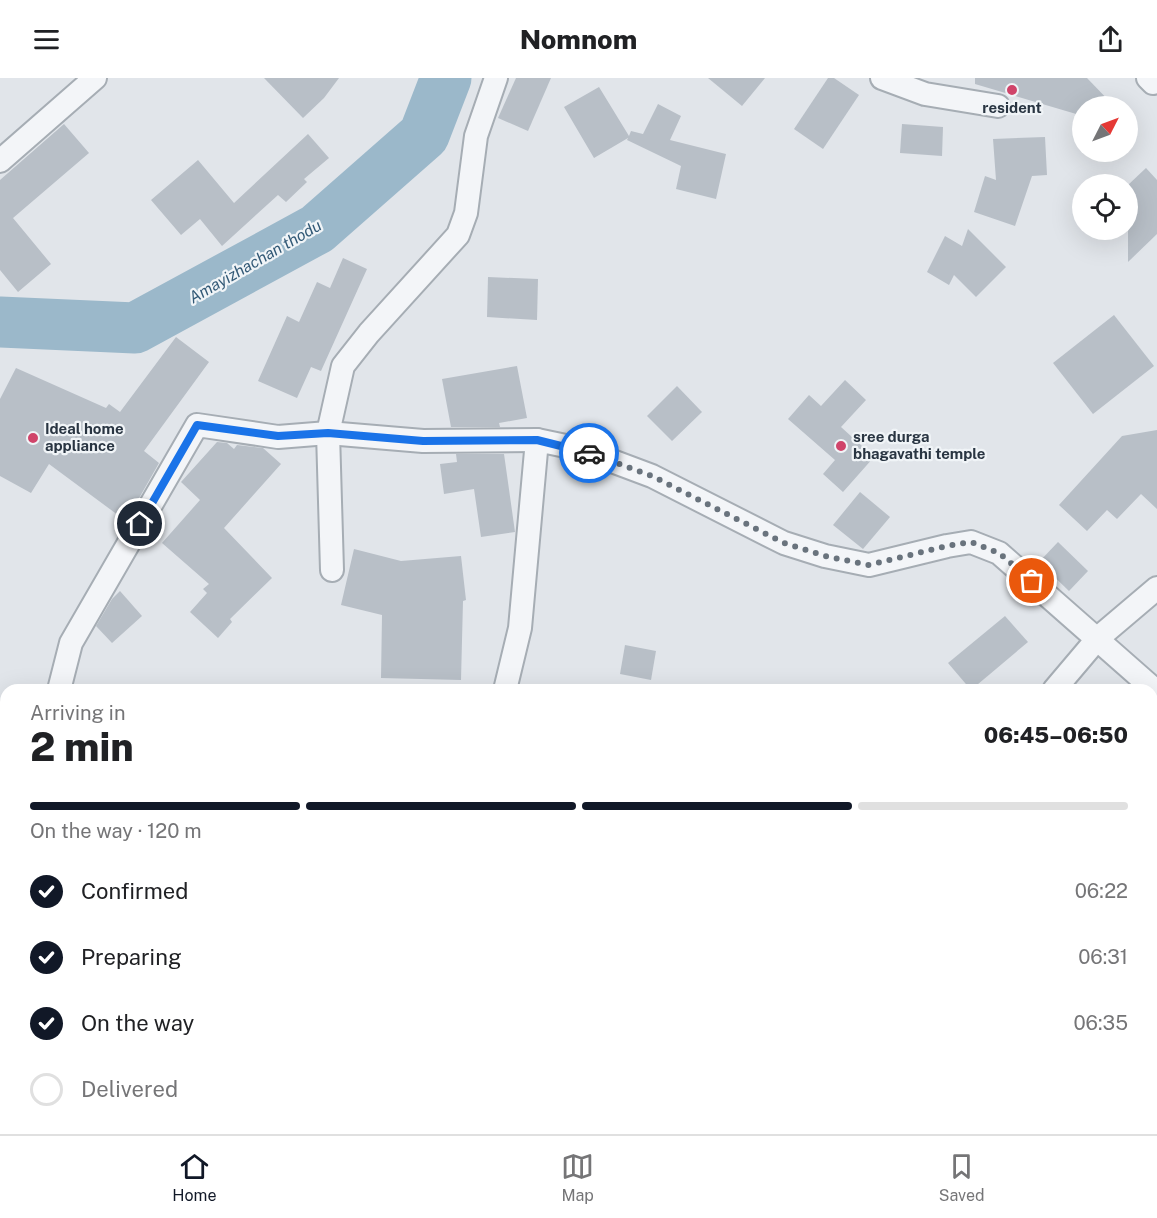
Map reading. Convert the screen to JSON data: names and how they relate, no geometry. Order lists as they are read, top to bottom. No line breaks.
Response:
{"water":["Amayizhachan thodu"],"places":["resident","Ideal home appliance","sree durga bhagavathi temple"],"north":"top right","page":{"header":"Nomnom","heading":["2 min","Arriving in","06:45–06:50"],"bar":"On the way · 120 m","list":[["Confirmed","06:22"],["Preparing","06:31"],["On the way","06:35"],"Delivered"],"tabs":["Home","Map","Saved"]}}
